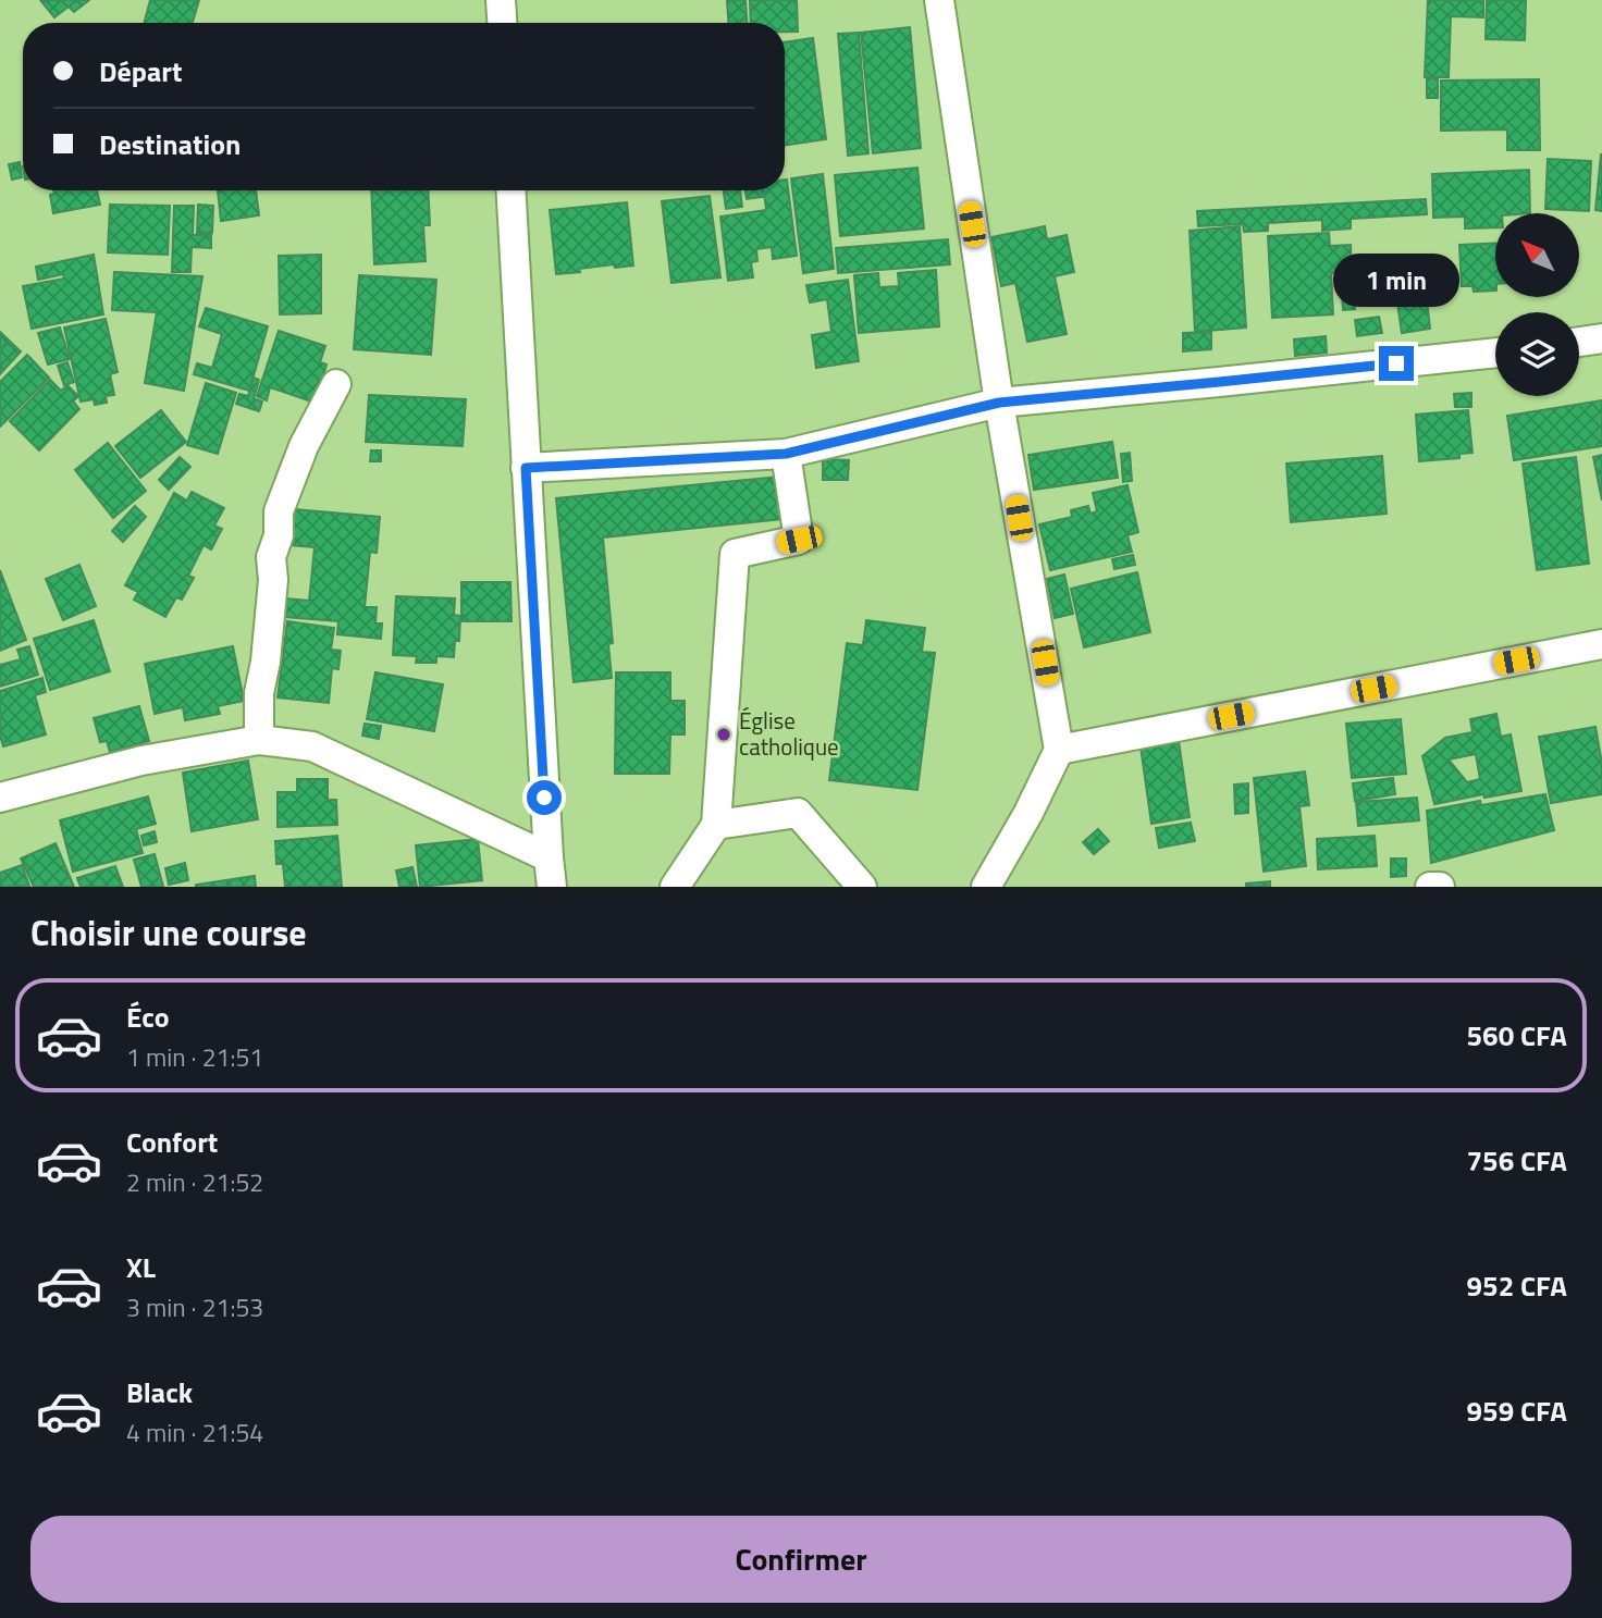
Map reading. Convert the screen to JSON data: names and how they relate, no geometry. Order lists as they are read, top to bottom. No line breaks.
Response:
{"places":["Église catholique"],"north":"top left","page":{"banner":["Départ","Destination"],"bubble":"1 min","heading":"Choisir une course","list":[{"name":"Éco","note":"1 min · 21:51","value":"560 CFA"},{"name":"Confort","note":"2 min · 21:52","value":"756 CFA"},{"name":"XL","note":"3 min · 21:53","value":"952 CFA"},{"name":"Black","note":"4 min · 21:54","value":"959 CFA"}],"buttons":"Confirmer"}}
